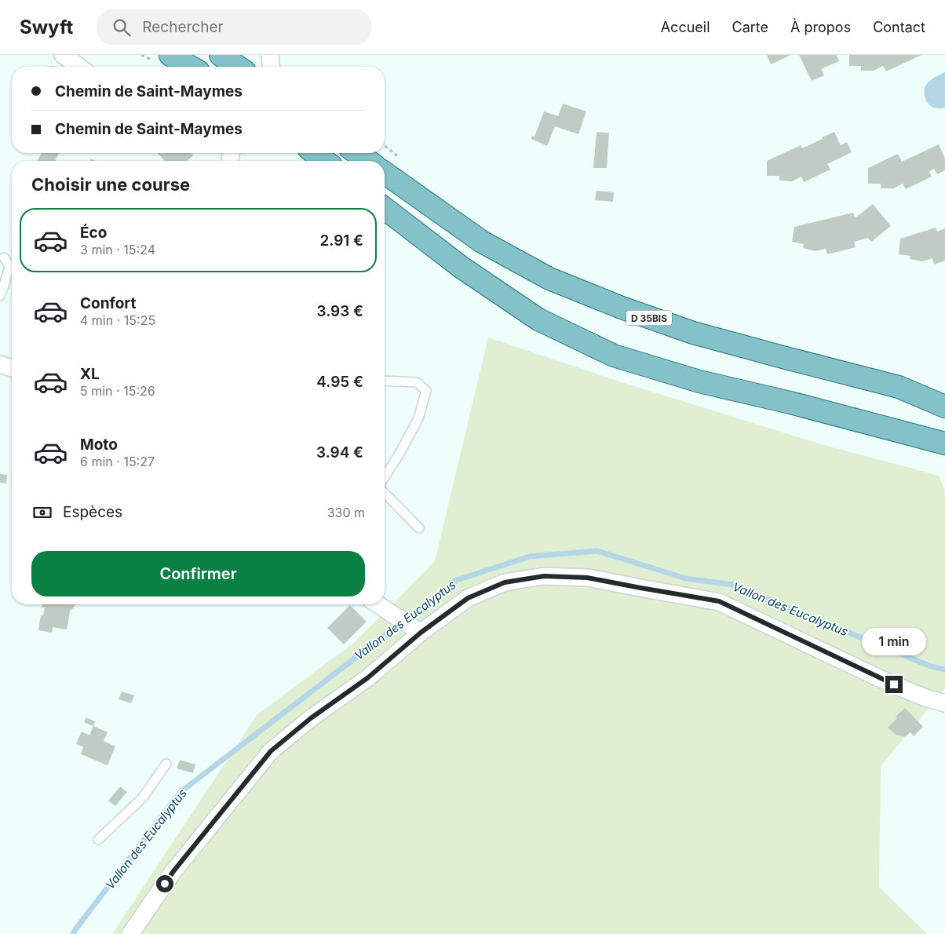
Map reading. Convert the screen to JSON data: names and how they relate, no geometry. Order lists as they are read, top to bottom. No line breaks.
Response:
{"streets":{"main road":["D 35BIS"]},"water":["Vallon des Eucalyptus"],"page":{"header":"Swyft","search":"Rechercher","nav":["Accueil","Carte","À propos","Contact"],"banner":["Chemin de Saint-Maymes","Chemin de Saint-Maymes"],"heading":"Choisir une course","list":[{"name":"Éco","note":"3 min · 15:24","value":"2.91 €"},{"name":"Confort","note":"4 min · 15:25","value":"3.93 €"},{"name":"XL","note":"5 min · 15:26","value":"4.95 €"},{"name":"Moto","note":"6 min · 15:27","value":"3.94 €"}],"pay":["Espèces","330 m"],"buttons":"Confirmer","bubble":"1 min"}}
